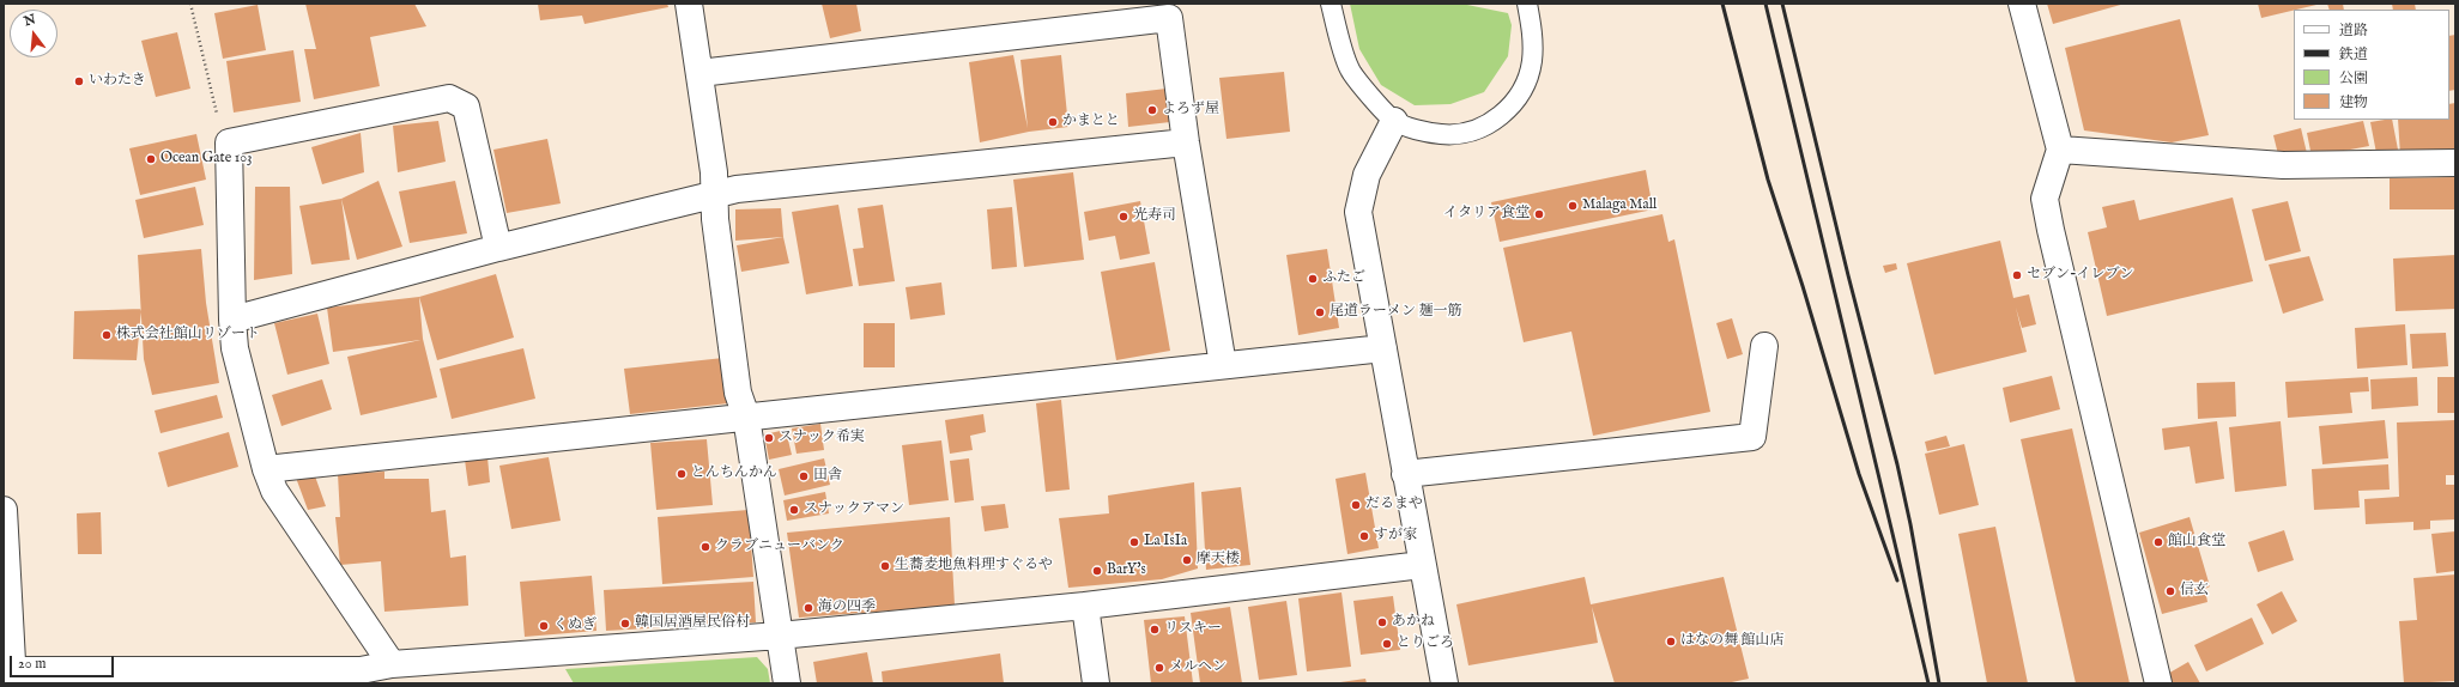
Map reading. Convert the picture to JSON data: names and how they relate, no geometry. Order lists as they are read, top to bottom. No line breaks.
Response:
{"places":["いわたき","よろず屋","かまとと","Ocean Gate 103","Malaga Mall","イタリア食堂","光寿司","セブン-イレブン","ふたご","尾道ラーメン 麺一筋","株式会社館山リゾート","スナック希実","とんちんかん","田舎","だるまや","スナックアマン","すが家","La IsIa","館山食堂","クラブニューバンク","摩天楼","生蕎麦地魚料理すぐるや","BarY's","信玄","海の四季","あかね","韓国居酒屋民俗村","くぬぎ","リスキー","はなの舞 館山店","とりごろ","メルヘン"],"legend":["道路","鉄道","公園","建物"],"scale_bar":"20 m","north":"top"}
